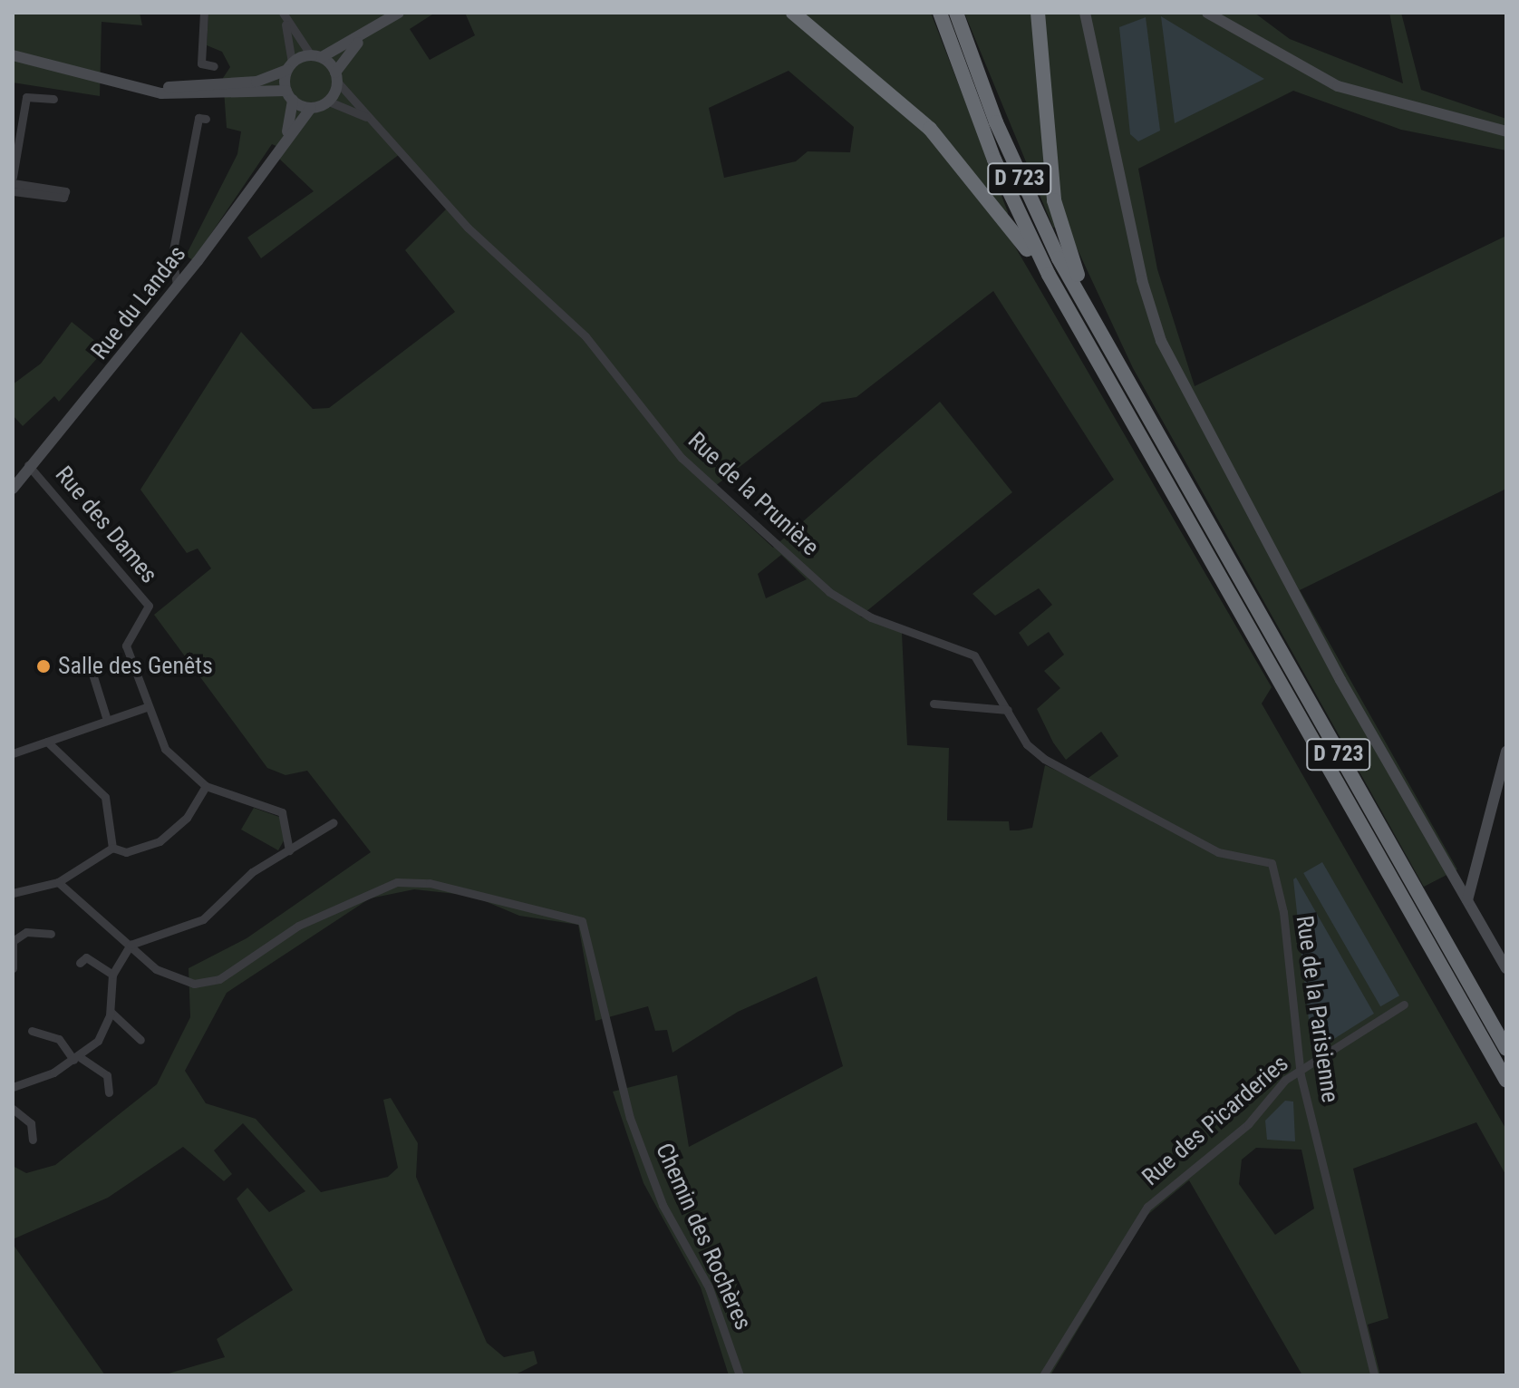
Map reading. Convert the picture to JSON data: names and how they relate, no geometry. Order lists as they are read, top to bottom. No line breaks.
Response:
{"streets":{"highway":["D 723"],"street":["Rue du Landas","Rue de la Prunière","Rue des Dames","Rue de la Parisienne","Rue des Picarderies","Chemin des Rochères"]},"crossings":[["Rue du Landas","Rue de la Prunière"],["Rue du Landas","Rue des Dames"],["Rue de la Prunière","Rue de la Parisienne"],["Rue de la Parisienne","Rue des Picarderies"]],"places":["Salle des Genêts"]}
